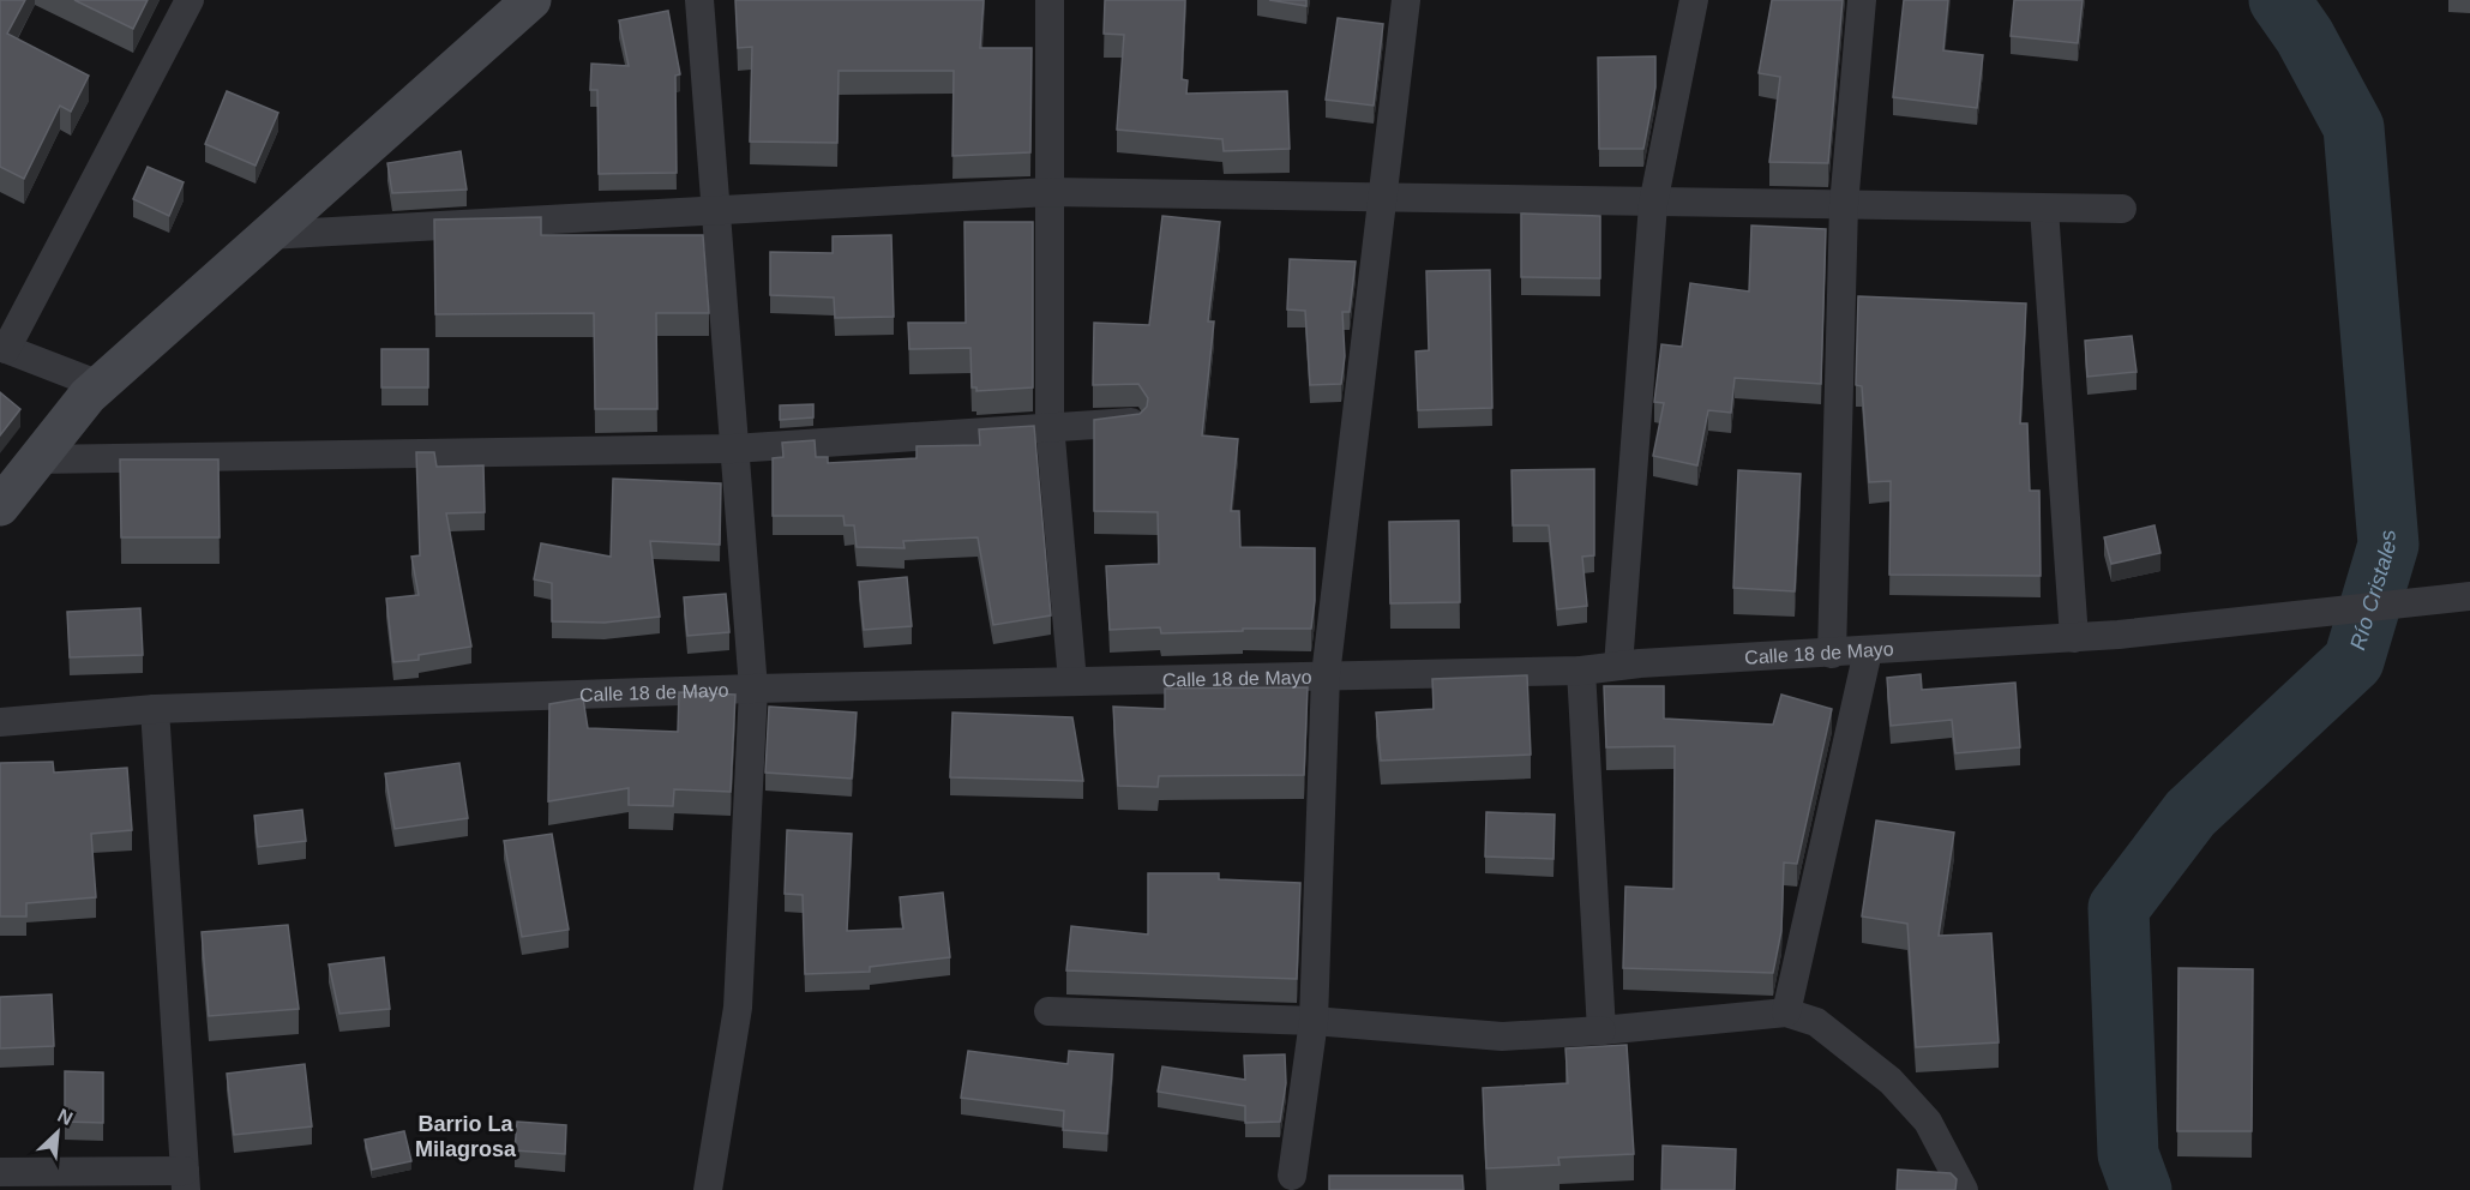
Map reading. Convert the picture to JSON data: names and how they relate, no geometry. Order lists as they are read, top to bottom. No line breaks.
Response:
{"streets":{"street":["Calle 18 de Mayo"]},"districts":["Barrio La Milagrosa"],"water":["Río Cristales"],"north":"top right"}
